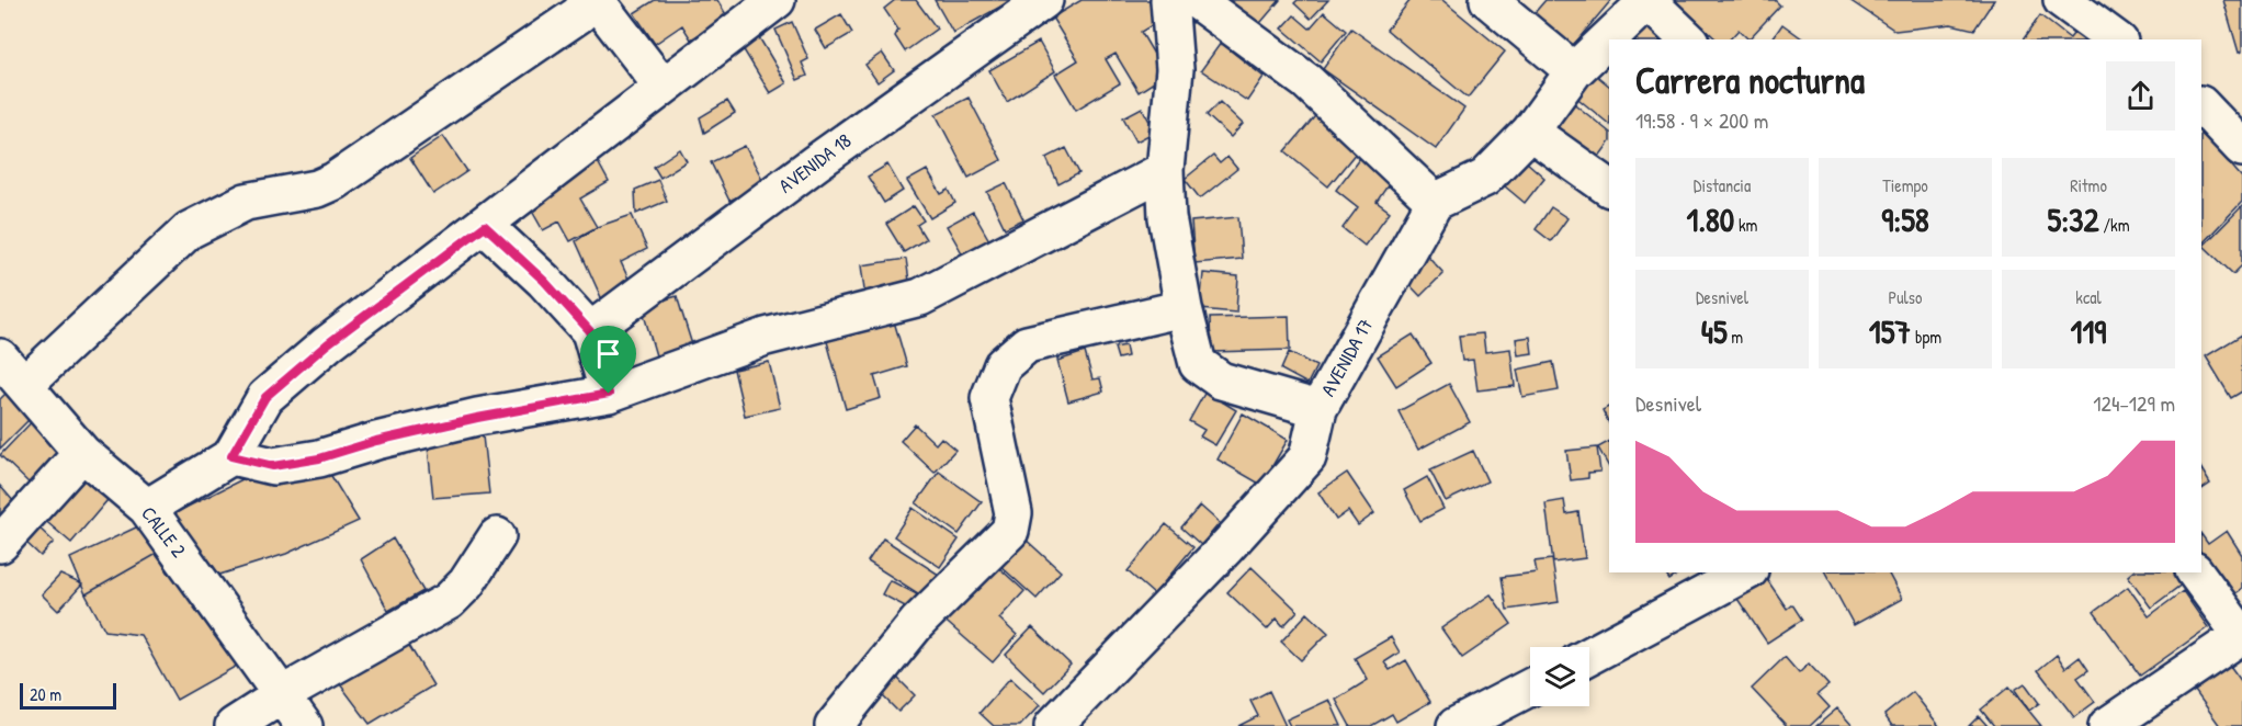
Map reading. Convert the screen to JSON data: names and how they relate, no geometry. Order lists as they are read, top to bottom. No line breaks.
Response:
{"streets":{"street":["AVENIDA 18","AVENIDA 17","CALLE 2"]},"scale_bar":"20 m","page":{"heading":["Carrera nocturna","19:58 · 9 × 200 m"],"stats":[["Distancia","1.80 km"],["Tiempo","9:58"],["Ritmo","5:32 /km"],["Desnivel","45 m"],["Pulso","157 bpm"],["kcal","119"]],"chart":["Desnivel","124–129 m"],"scale":"20 m"}}
